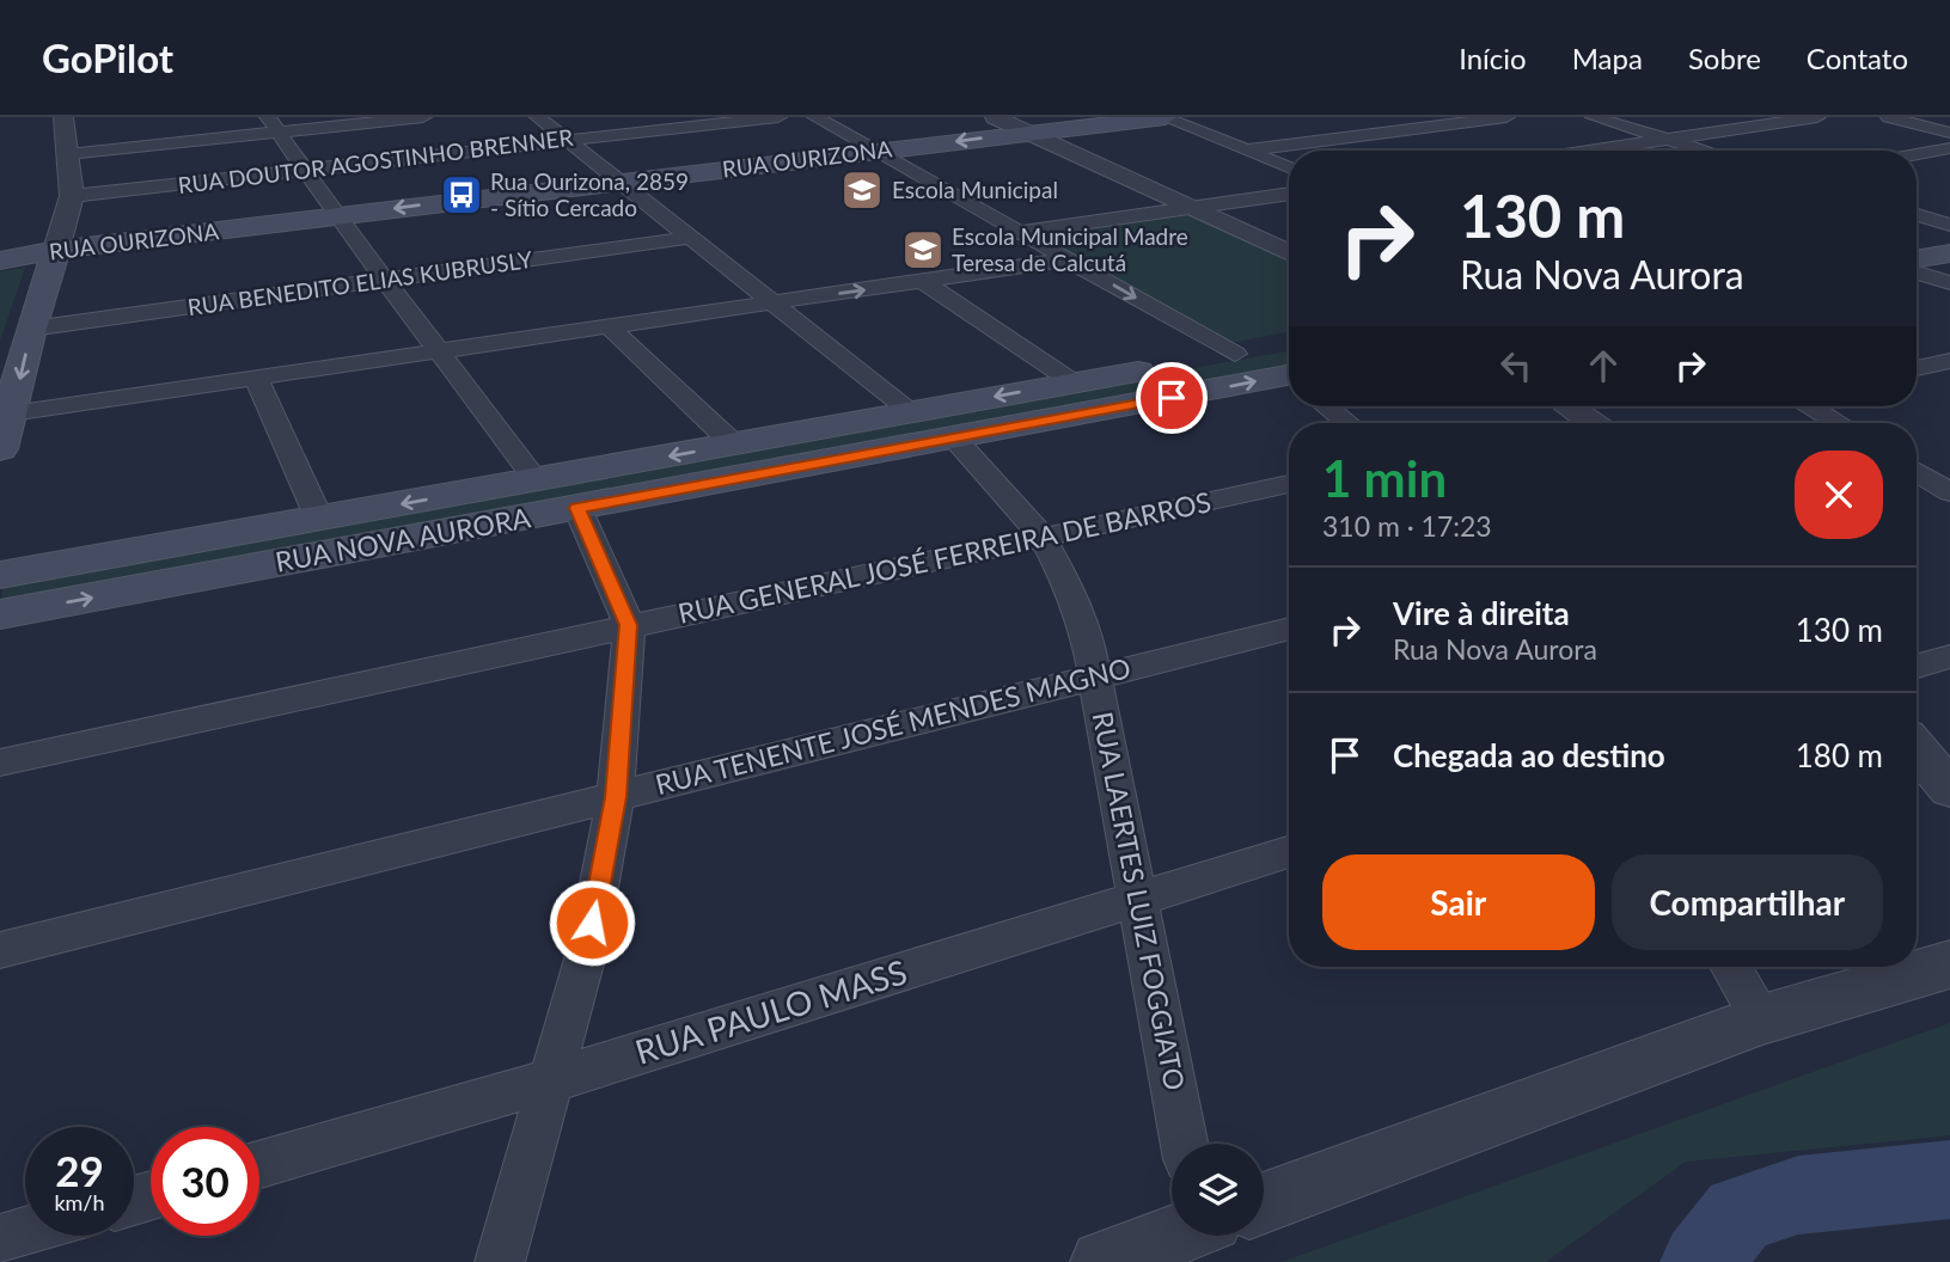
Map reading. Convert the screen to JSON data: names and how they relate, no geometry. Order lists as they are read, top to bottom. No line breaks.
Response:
{"streets":{"main road":["RUA OURIZONA","RUA NOVA AURORA"],"street":["RUA DOUTOR AGOSTINHO BRENNER","RUA BENEDITO ELIAS KUBRUSLY","RUA GENERAL JOSÉ FERREIRA DE BARROS","RUA TENENTE JOSÉ MENDES MAGNO","RUA LAERTES LUIZ FOGGIATO","RUA PAULO MASS"]},"crossings":[["RUA NOVA AURORA","RUA LAERTES LUIZ FOGGIATO"],["RUA GENERAL JOSÉ FERREIRA DE BARROS","RUA LAERTES LUIZ FOGGIATO"],["RUA TENENTE JOSÉ MENDES MAGNO","RUA LAERTES LUIZ FOGGIATO"],["RUA LAERTES LUIZ FOGGIATO","RUA PAULO MASS"]],"one_way":["RUA OURIZONA"],"places":{"school or university":["Escola Municipal","Escola Municipal Madre Teresa de Calcutá"],"bus stop":["Rua Ourizona, 2859 - Sítio Cercado"]},"page":{"header":"GoPilot","nav":["Início","Mapa","Sobre","Contato"],"turn":["130 m","Rua Nova Aurora"],"heading":["1 min","310 m · 17:23"],"list":[{"name":"Vire à direita","note":"Rua Nova Aurora","value":"130 m"},{"name":"Chegada ao destino","value":"180 m"}],"buttons":["Sair","Compartilhar"],"speed":"29 km/h","limit":"30"}}
